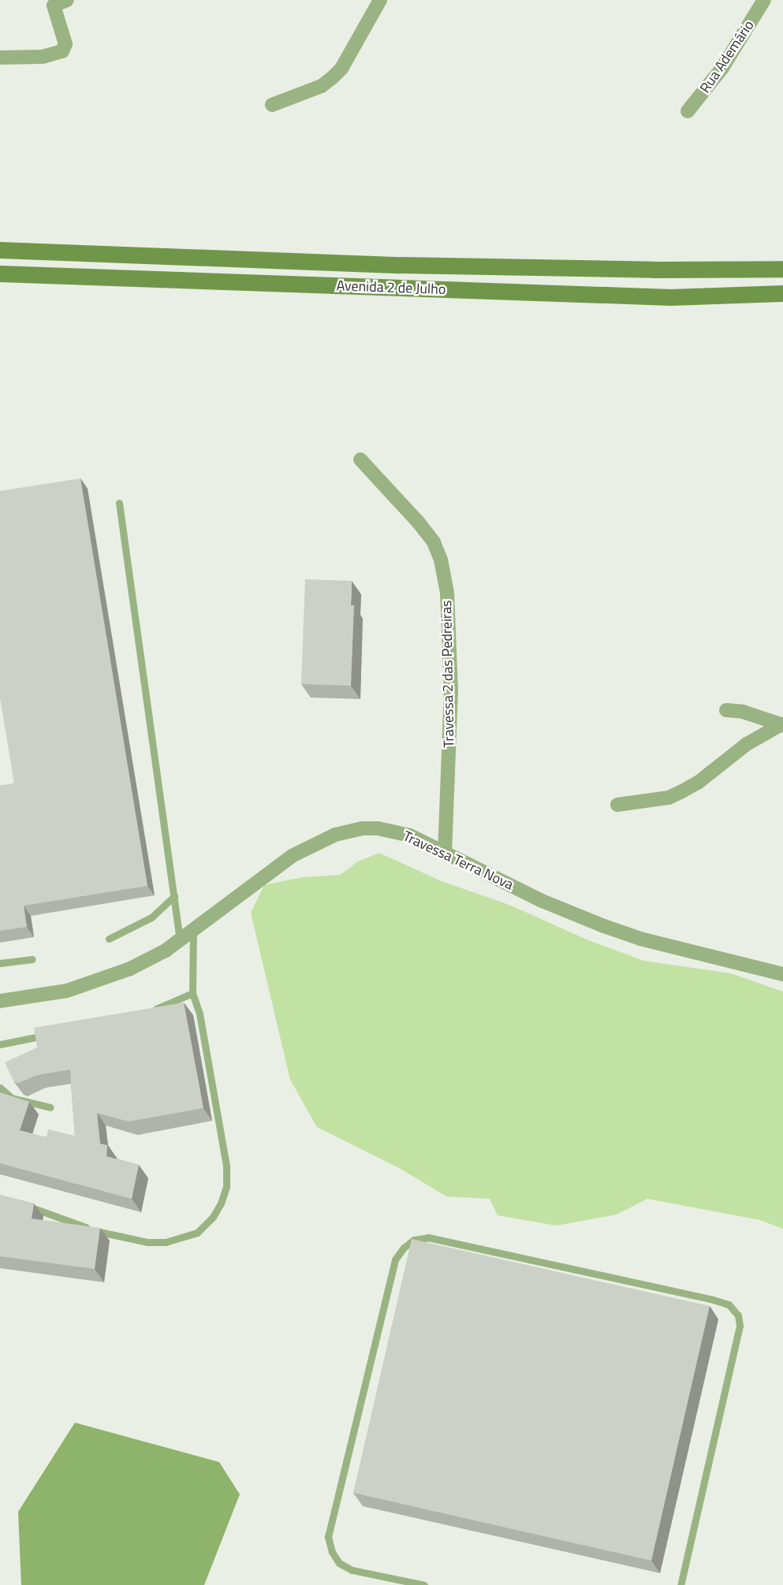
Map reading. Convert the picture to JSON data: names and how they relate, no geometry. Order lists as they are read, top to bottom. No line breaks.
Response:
{"streets":{"main road":["Avenida 2 de Julho"],"street":["Rua Ademário","Travessa 2 das Pedreiras","Travessa Terra Nova"]},"crossings":[["Travessa 2 das Pedreiras","Travessa Terra Nova"]]}
